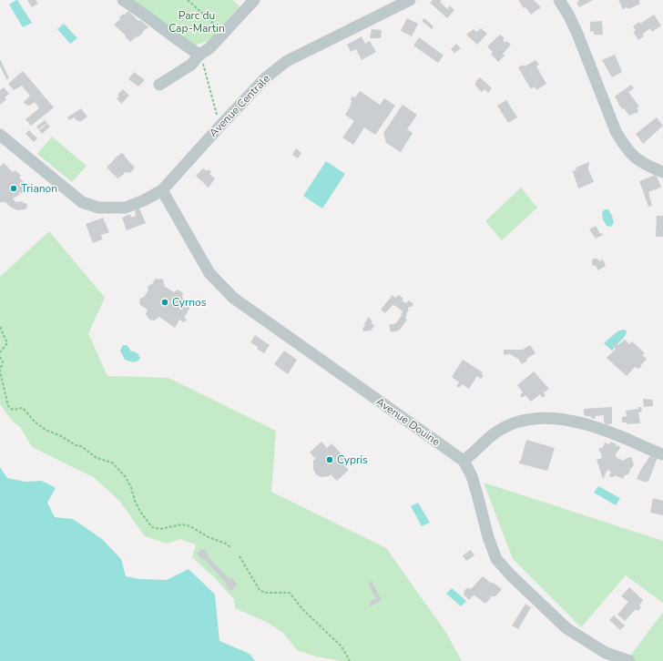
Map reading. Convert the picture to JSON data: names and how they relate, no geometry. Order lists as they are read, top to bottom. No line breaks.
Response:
{"streets":{"street":["Avenue Centrale","Avenue Douine"]},"crossings":[["Avenue Centrale","Avenue Douine"]],"parks":["Parc du Cap-Martin"],"places":["Trianon","Cyrnos","Cypris"]}
